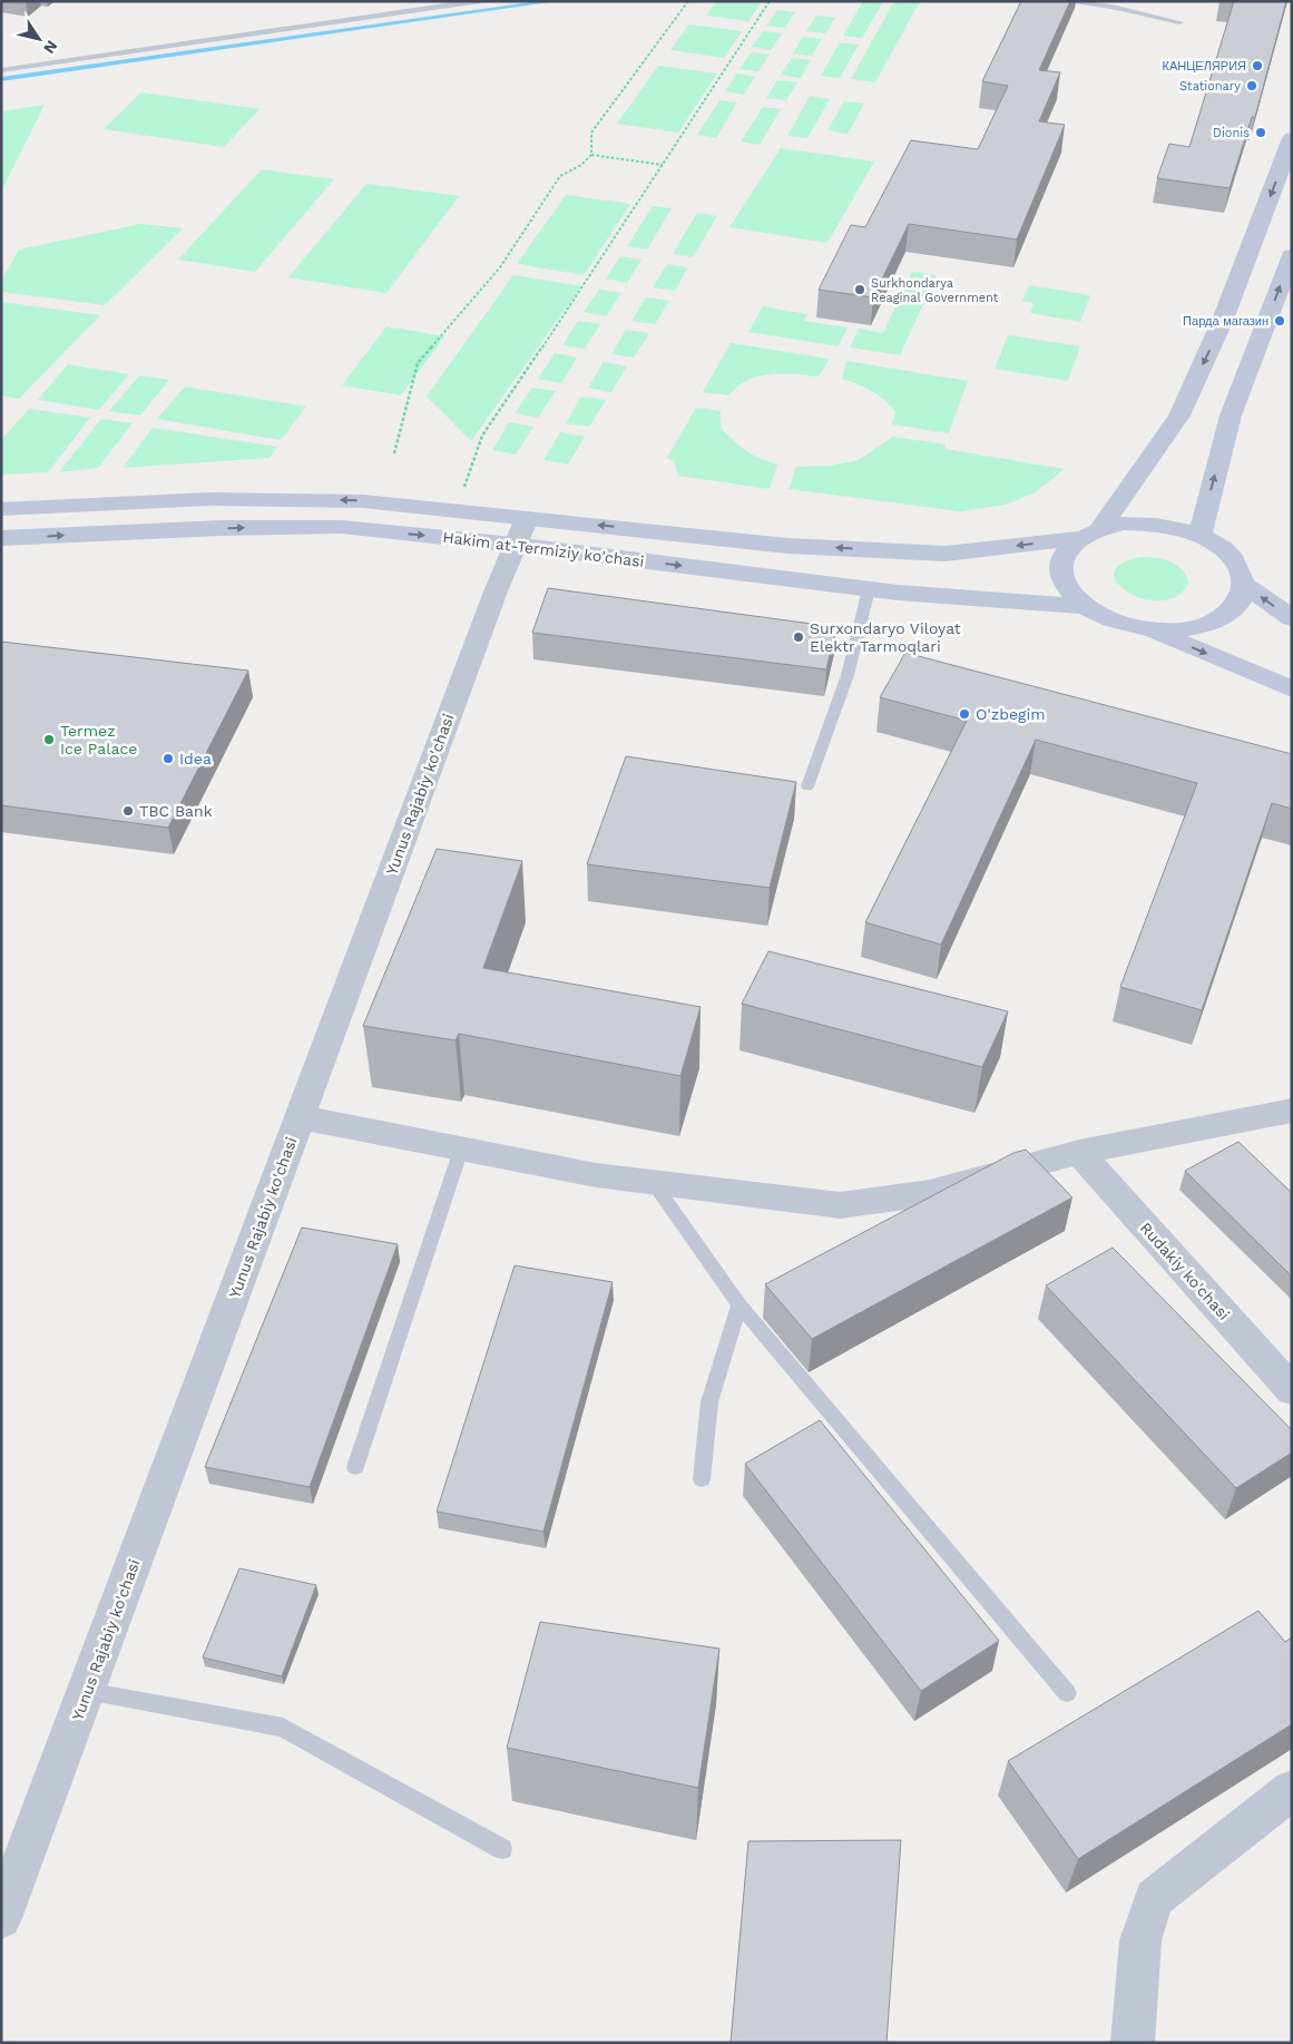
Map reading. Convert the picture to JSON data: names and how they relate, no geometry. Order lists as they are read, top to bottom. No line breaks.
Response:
{"streets":{"main road":["Hakim at-Termiziy ko'chasi"],"street":["Yunus Rajabiy ko'chasi","Rudakiy ko'chasi"]},"crossings":[["Hakim at-Termiziy ko'chasi","Yunus Rajabiy ko'chasi"]],"places":["КАНЦЕЛЯРИЯ","Stationary","Dionis","Surkhondarya Reaginal Government","Парда магазин","Surxondaryo Viloyat Elektr Tarmoqlari","O'zbegim","Termez Ice Palace","Idea","TBC Bank"],"north":"bottom right"}
